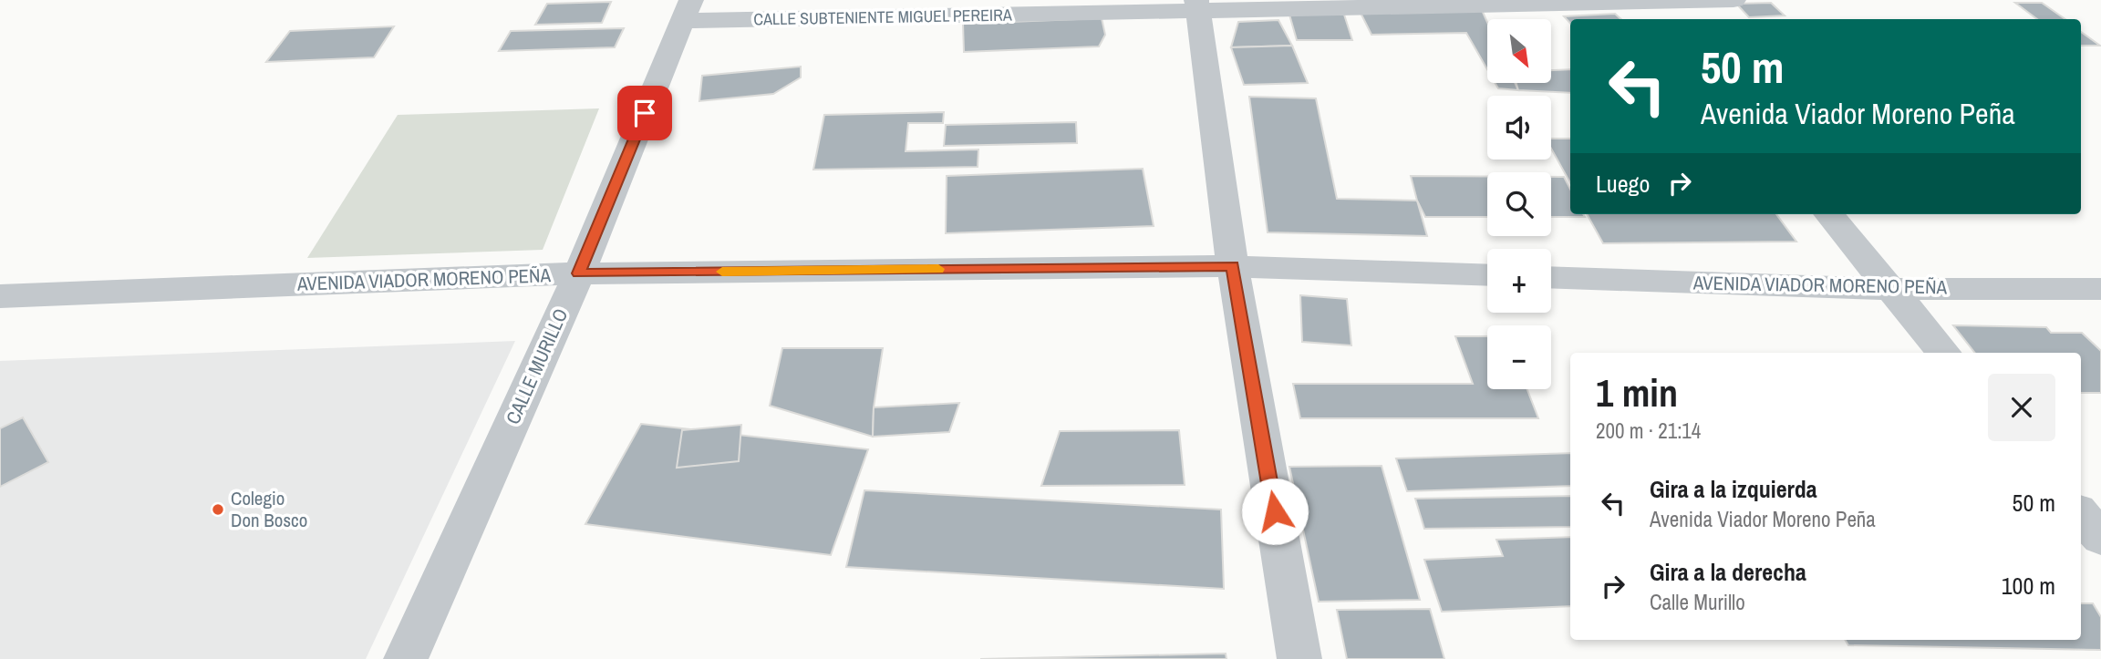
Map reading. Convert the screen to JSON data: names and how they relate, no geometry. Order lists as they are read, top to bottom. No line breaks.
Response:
{"streets":{"street":["CALLE SUBTENIENTE MIGUEL PEREIRA","AVENIDA VIADOR MORENO PEÑA","CALLE MURILLO"]},"crossings":[["CALLE SUBTENIENTE MIGUEL PEREIRA","CALLE MURILLO"],["AVENIDA VIADOR MORENO PEÑA","CALLE MURILLO"]],"places":["Colegio Don Bosco"],"north":"bottom right","page":{"map_buttons":["+","−"],"turn":["50 m","Avenida Viador Moreno Peña"],"then":"Luego","heading":["1 min","200 m · 21:14"],"list":[{"name":"Gira a la izquierda","note":"Avenida Viador Moreno Peña","value":"50 m"},{"name":"Gira a la derecha","note":"Calle Murillo","value":"100 m"}]}}
